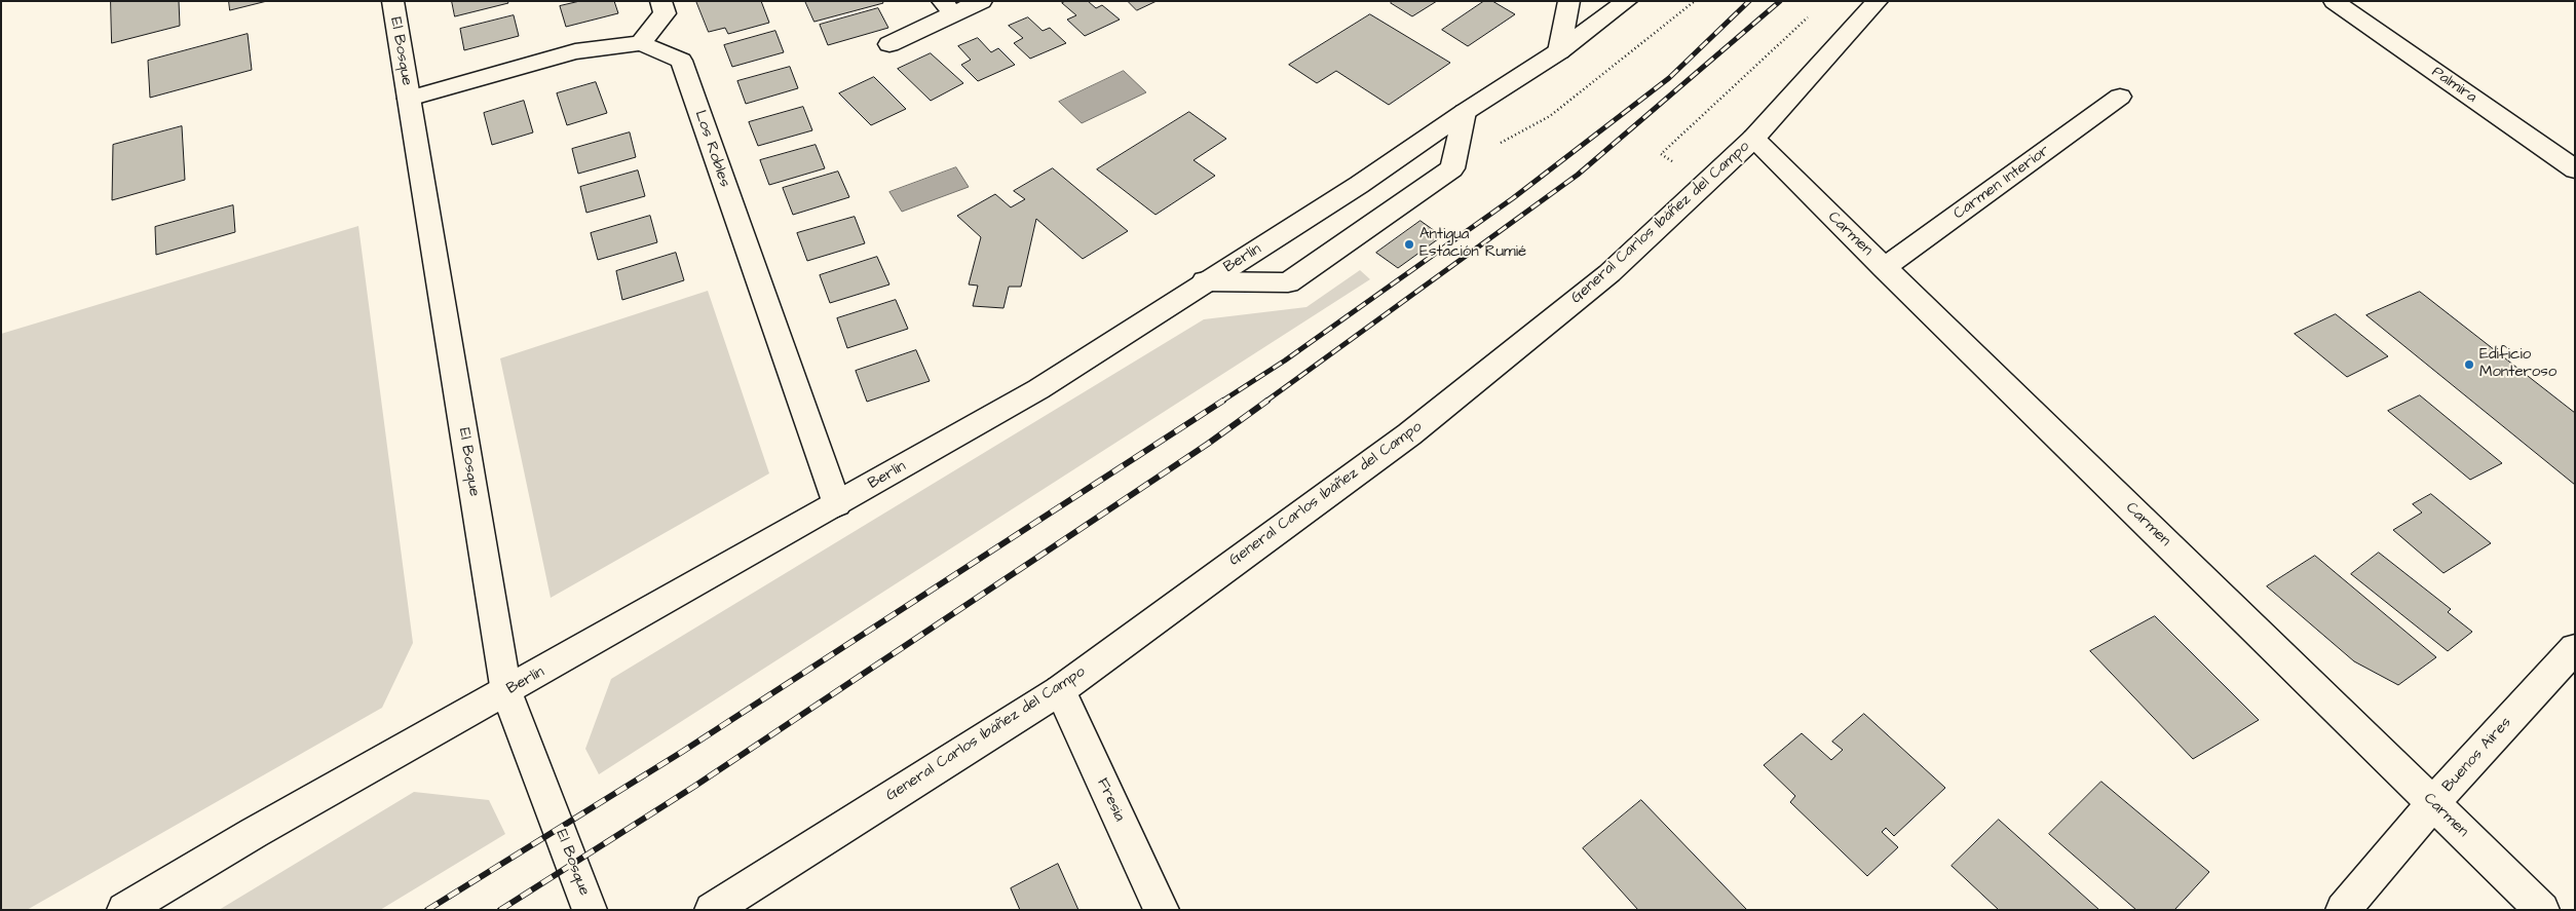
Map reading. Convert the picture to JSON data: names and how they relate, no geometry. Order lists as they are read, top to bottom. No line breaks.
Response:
{"streets":{"street":["El Bosque","Palmira","Los Robles","Carmen Interior","General Carlos Ibáñez del Campo","Carmen","Berlín","Buenos Aires","Fresia"]},"crossings":[["El Bosque","Berlín"],["Los Robles","Berlín"],["Carmen Interior","Carmen"],["General Carlos Ibáñez del Campo","Carmen"],["General Carlos Ibáñez del Campo","Fresia"],["Carmen","Buenos Aires"]],"places":["Antigua Estación Rumié","Edificio Monteroso"]}
